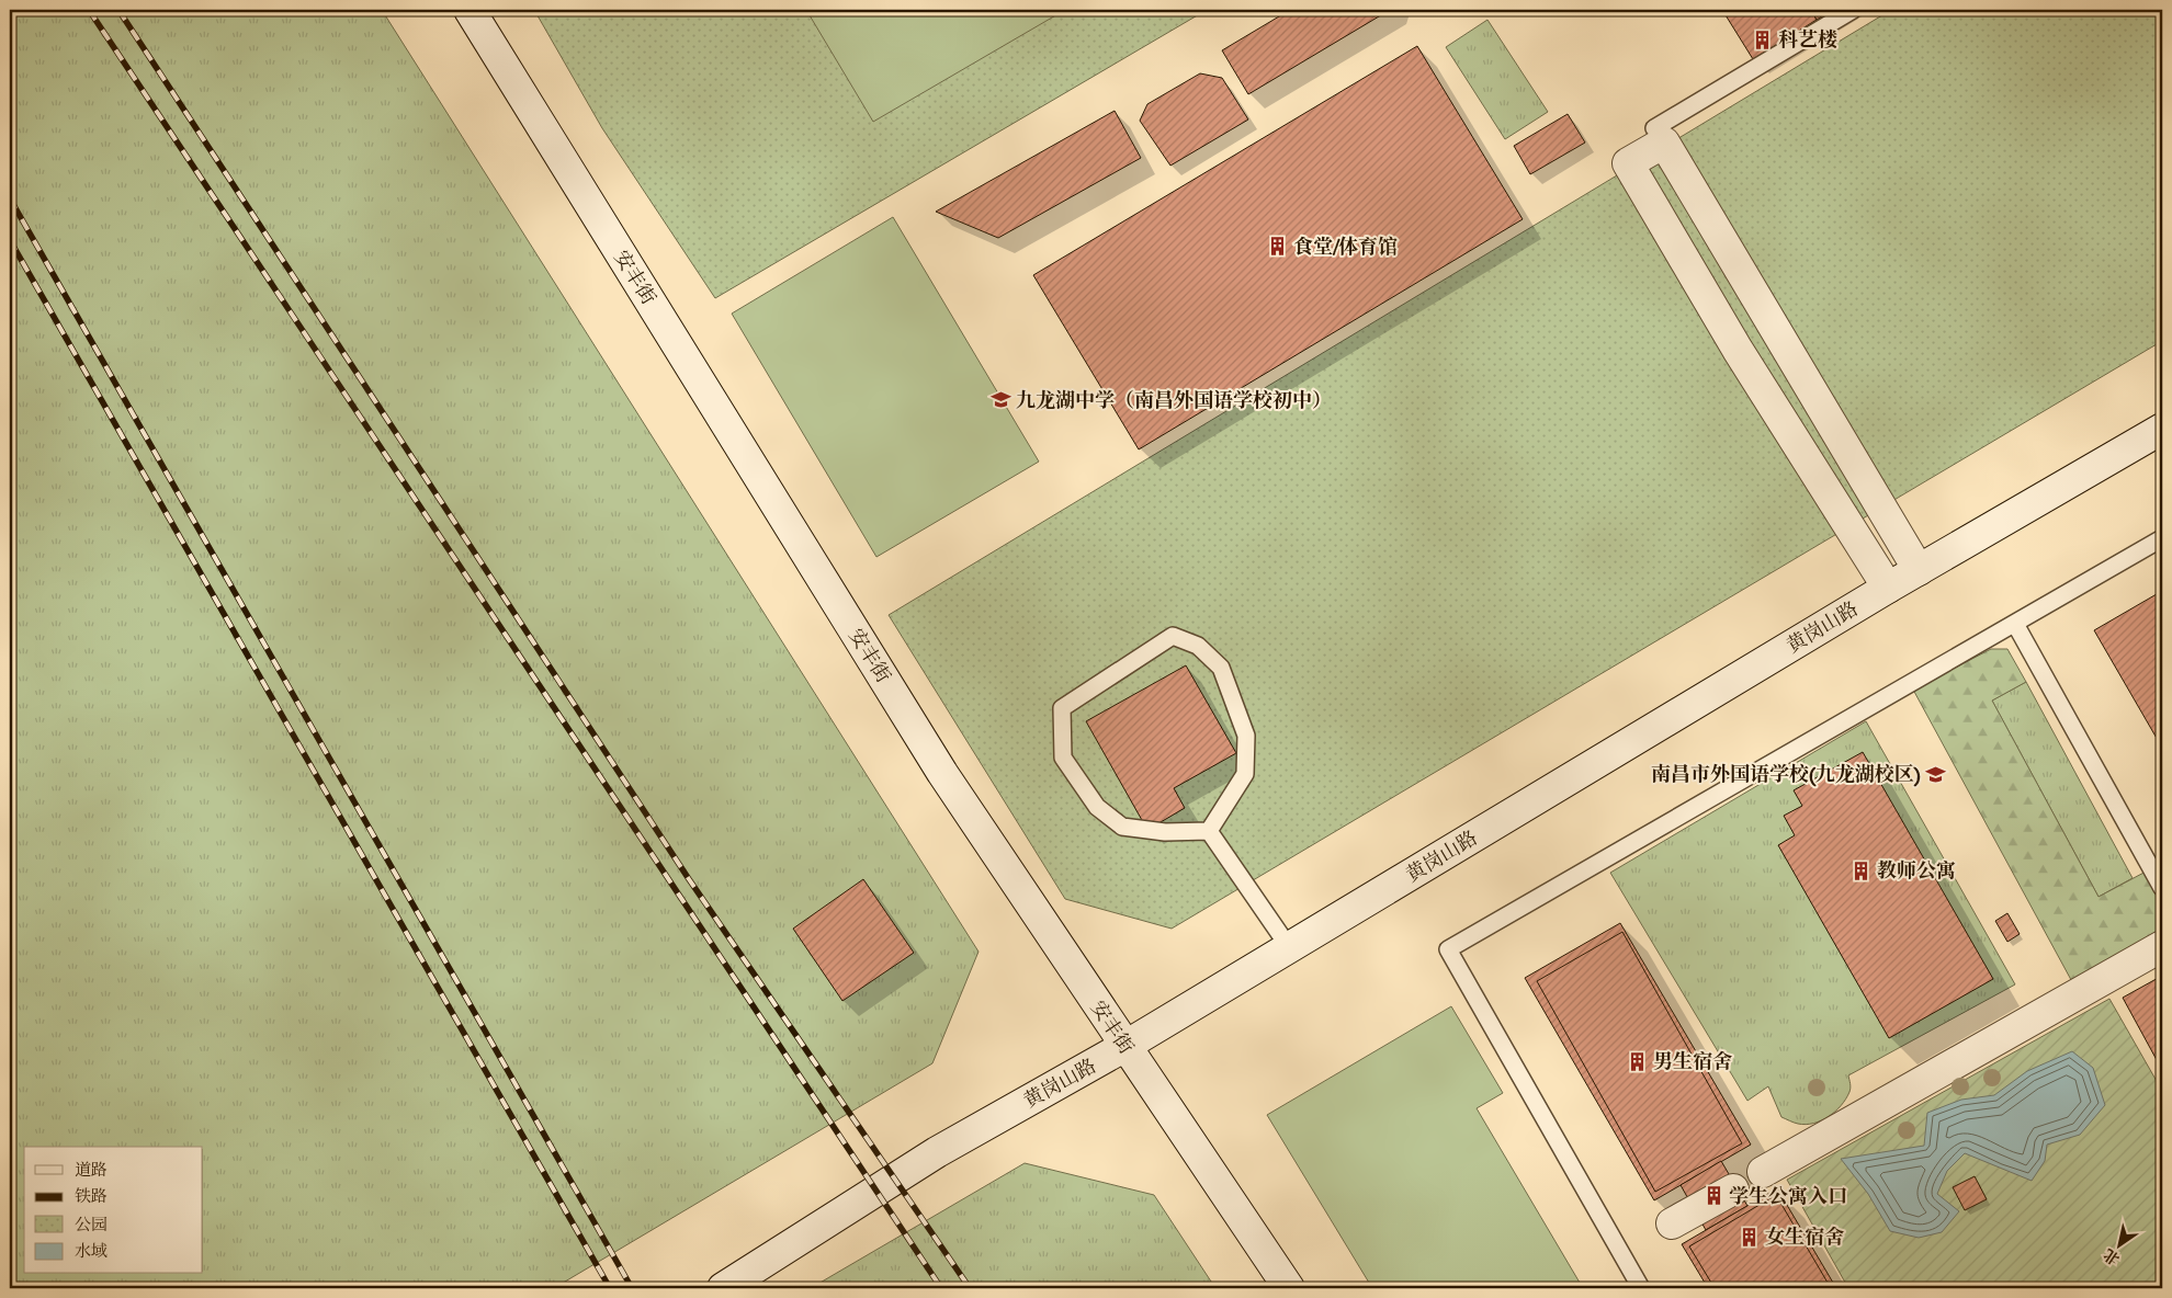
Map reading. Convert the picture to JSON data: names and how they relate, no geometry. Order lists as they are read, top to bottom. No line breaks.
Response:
{"streets":{"street":["安丰街","黄岗山路"]},"crossings":[["安丰街","黄岗山路"]],"places":{"building":["科艺楼","食堂/体育馆","教师公寓","男生宿舍","学生公寓入口","女生宿舍"],"school or university":["九龙湖中学（南昌外国语学校初中）","南昌市外国语学校(九龙湖校区)"]},"legend":["道路","铁路","公园","水域"],"north":"bottom left"}
